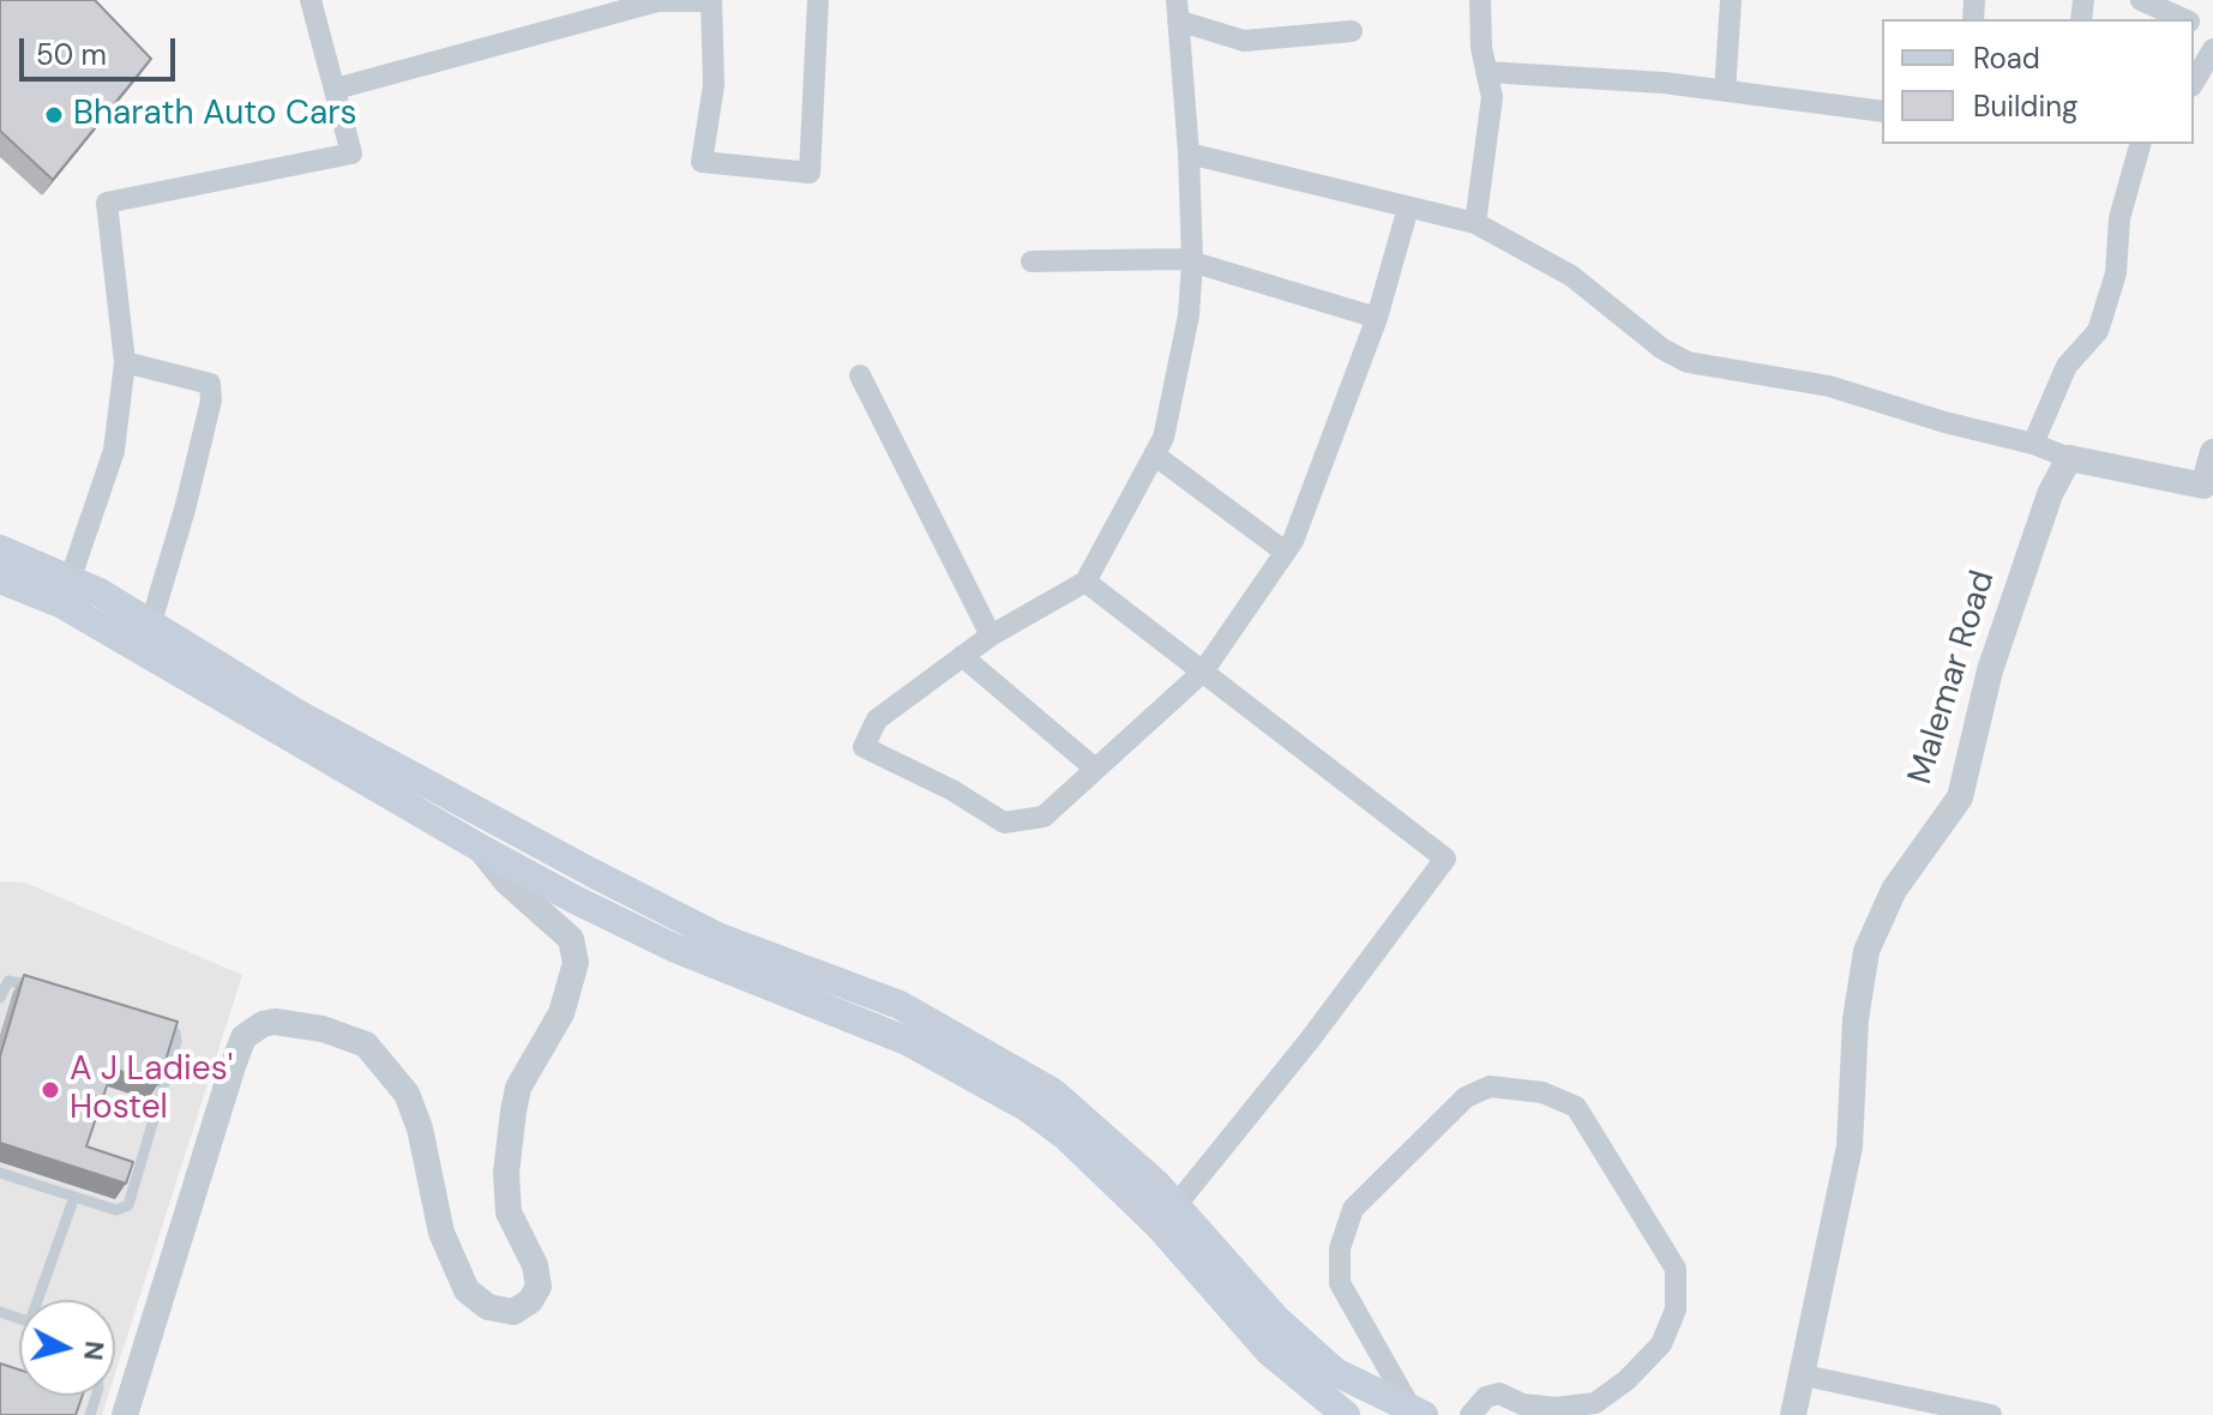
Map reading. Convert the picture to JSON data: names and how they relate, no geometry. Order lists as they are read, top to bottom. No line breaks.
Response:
{"streets":{"street":["Malemar Road"]},"places":["Bharath Auto Cars","A J Ladies' Hostel"],"legend":["Road","Building"],"scale_bar":"50 m","north":"right"}
